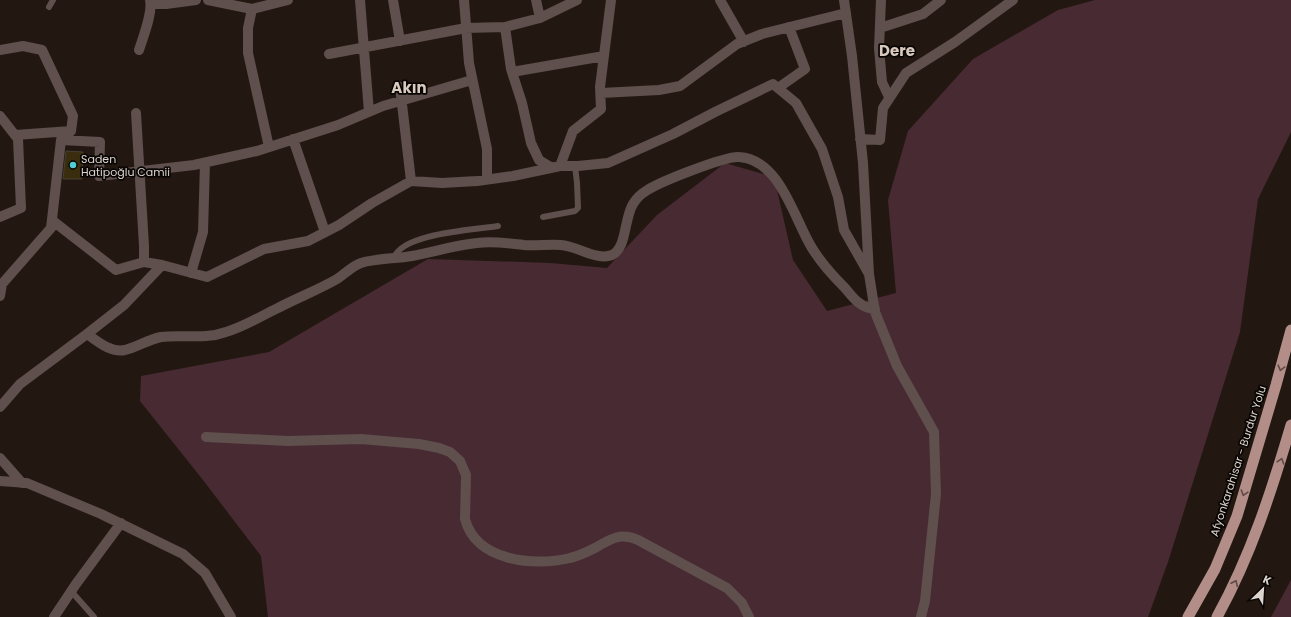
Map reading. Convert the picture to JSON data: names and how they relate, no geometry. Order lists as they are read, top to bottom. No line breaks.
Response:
{"streets":{"highway":["Afyonkarahisar - Burdur Yolu"]},"districts":["Dere","Akın"],"places":["Saden Hatipoğlu Camii"],"north":"top right"}
